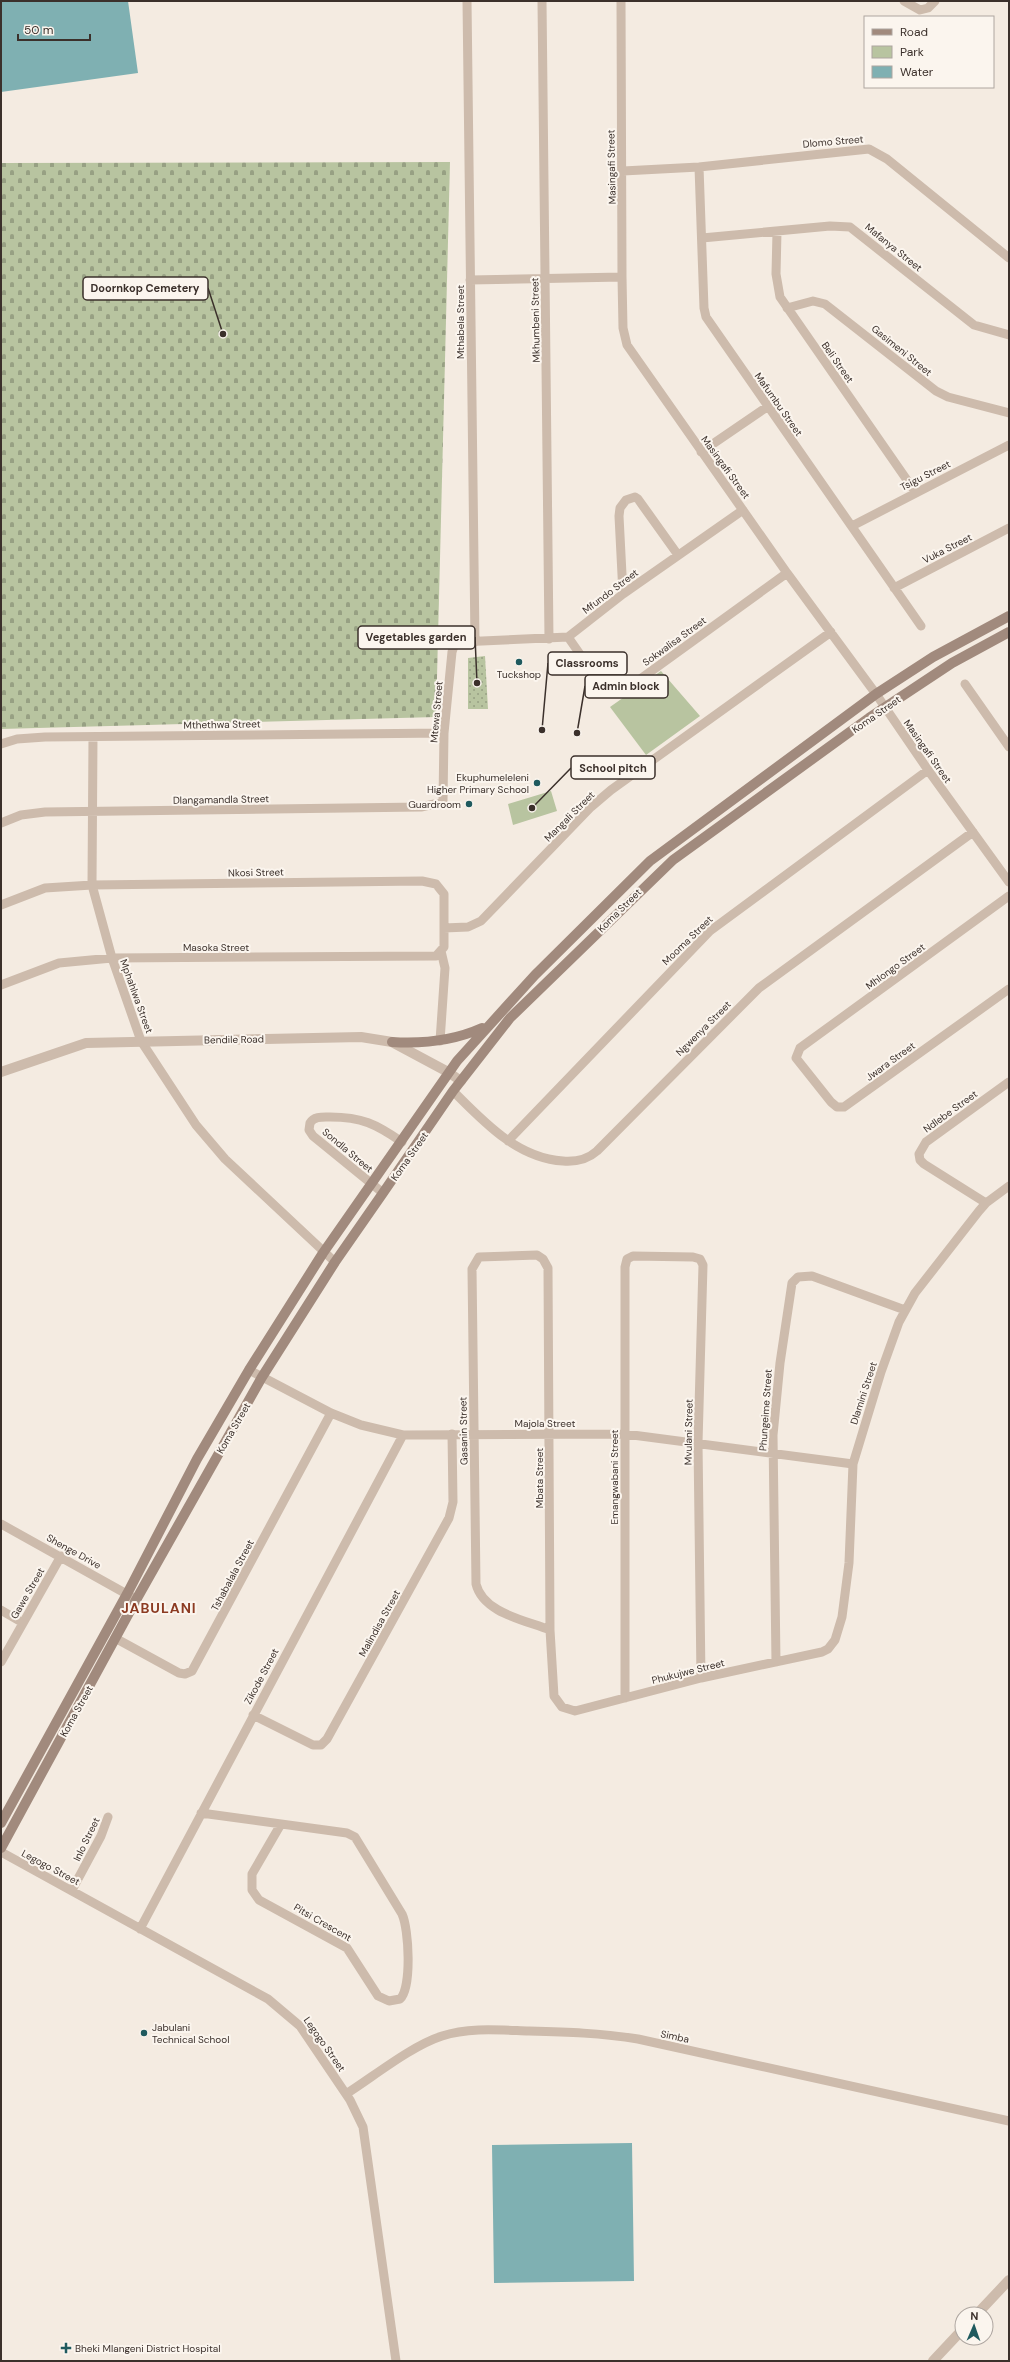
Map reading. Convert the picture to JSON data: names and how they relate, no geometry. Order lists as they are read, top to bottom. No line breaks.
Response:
{"streets":{"main road":["Koma Street"],"street":["Dlomo Street","Masingafi Street","Mafanya Street","Mkhumbeni Street","Mthabela Street","Gasimeni Street","Beli Street","Mafumbu Street","Tsigu Street","Vuka Street","Mfundo Street","Sokwalisa Street","Mtewa Street","Mthethwa Street","Dlangamandla Street","Mangali Street","Nkosi Street","Mooma Street","Masoka Street","Mhlongo Street","Mphahlwa Street","Ngwenya Street","Bendile Road","Jwara Street","Ndlebe Street","Sondla Street","Dlamini Street","Phungeime Street","Majola Street","Gasanin Street","Mvulani Street","Emangwabani Street","Mbata Street","Shenge Drive","Tshabalala Street","Gawe Street","Malindisa Street","Phukujwe Street","Zikode Street","Inlo Street","Legogo Street","Pitsi Crescent","Simba"]},"crossings":[["Dlomo Street","Masingafi Street"],["Dlomo Street","Mafumbu Street"],["Masingafi Street","Mfundo Street"],["Masingafi Street","Sokwalisa Street"],["Masingafi Street","Koma Street"],["Masingafi Street","Mangali Street"],["Masingafi Street","Mooma Street"],["Masingafi Street","Ngwenya Street"],["Mafanya Street","Beli Street"],["Mafanya Street","Mafumbu Street"],["Mthabela Street","Mtewa Street"],["Gasimeni Street","Beli Street"],["Beli Street","Tsigu Street"],["Mafumbu Street","Tsigu Street"],["Mafumbu Street","Vuka Street"],["Mfundo Street","Sokwalisa Street"],["Mtewa Street","Mthethwa Street"],["Mtewa Street","Dlangamandla Street"],["Koma Street","Mphahlwa Street"],["Koma Street","Ngwenya Street"],["Koma Street","Bendile Road"],["Koma Street","Sondla Street"],["Koma Street","Majola Street"],["Koma Street","Shenge Drive"],["Koma Street","Tshabalala Street"],["Mthethwa Street","Mphahlwa Street"],["Dlangamandla Street","Mphahlwa Street"],["Mangali Street","Nkosi Street"],["Nkosi Street","Masoka Street"],["Nkosi Street","Mphahlwa Street"],["Mooma Street","Ngwenya Street"],["Masoka Street","Mphahlwa Street"],["Mhlongo Street","Jwara Street"],["Mphahlwa Street","Bendile Road"],["Ndlebe Street","Dlamini Street"],["Dlamini Street","Phungeime Street"],["Dlamini Street","Majola Street"],["Dlamini Street","Phukujwe Street"],["Phungeime Street","Majola Street"],["Phungeime Street","Phukujwe Street"],["Majola Street","Gasanin Street"],["Majola Street","Mvulani Street"],["Majola Street","Emangwabani Street"],["Majola Street","Mbata Street"],["Majola Street","Tshabalala Street"],["Majola Street","Malindisa Street"],["Majola Street","Zikode Street"],["Gasanin Street","Mbata Street"],["Mvulani Street","Emangwabani Street"],["Mvulani Street","Phukujwe Street"],["Emangwabani Street","Phukujwe Street"],["Mbata Street","Phukujwe Street"],["Shenge Drive","Gawe Street"],["Malindisa Street","Zikode Street"],["Zikode Street","Legogo Street"],["Zikode Street","Pitsi Crescent"],["Inlo Street","Legogo Street"],["Legogo Street","Simba"]],"districts":["JABULANI"],"places":{"other":["Doornkop Cemetery","Tuckshop","Vegetables garden","Classrooms","Admin block","Ekuphumeleleni Higher Primary School","Guardroom","School pitch","Jabulani Technical School"],"health":["Bheki Mlangeni District Hospital"]},"legend":["Road","Park","Water"],"scale_bar":"50 m","north":"top"}
